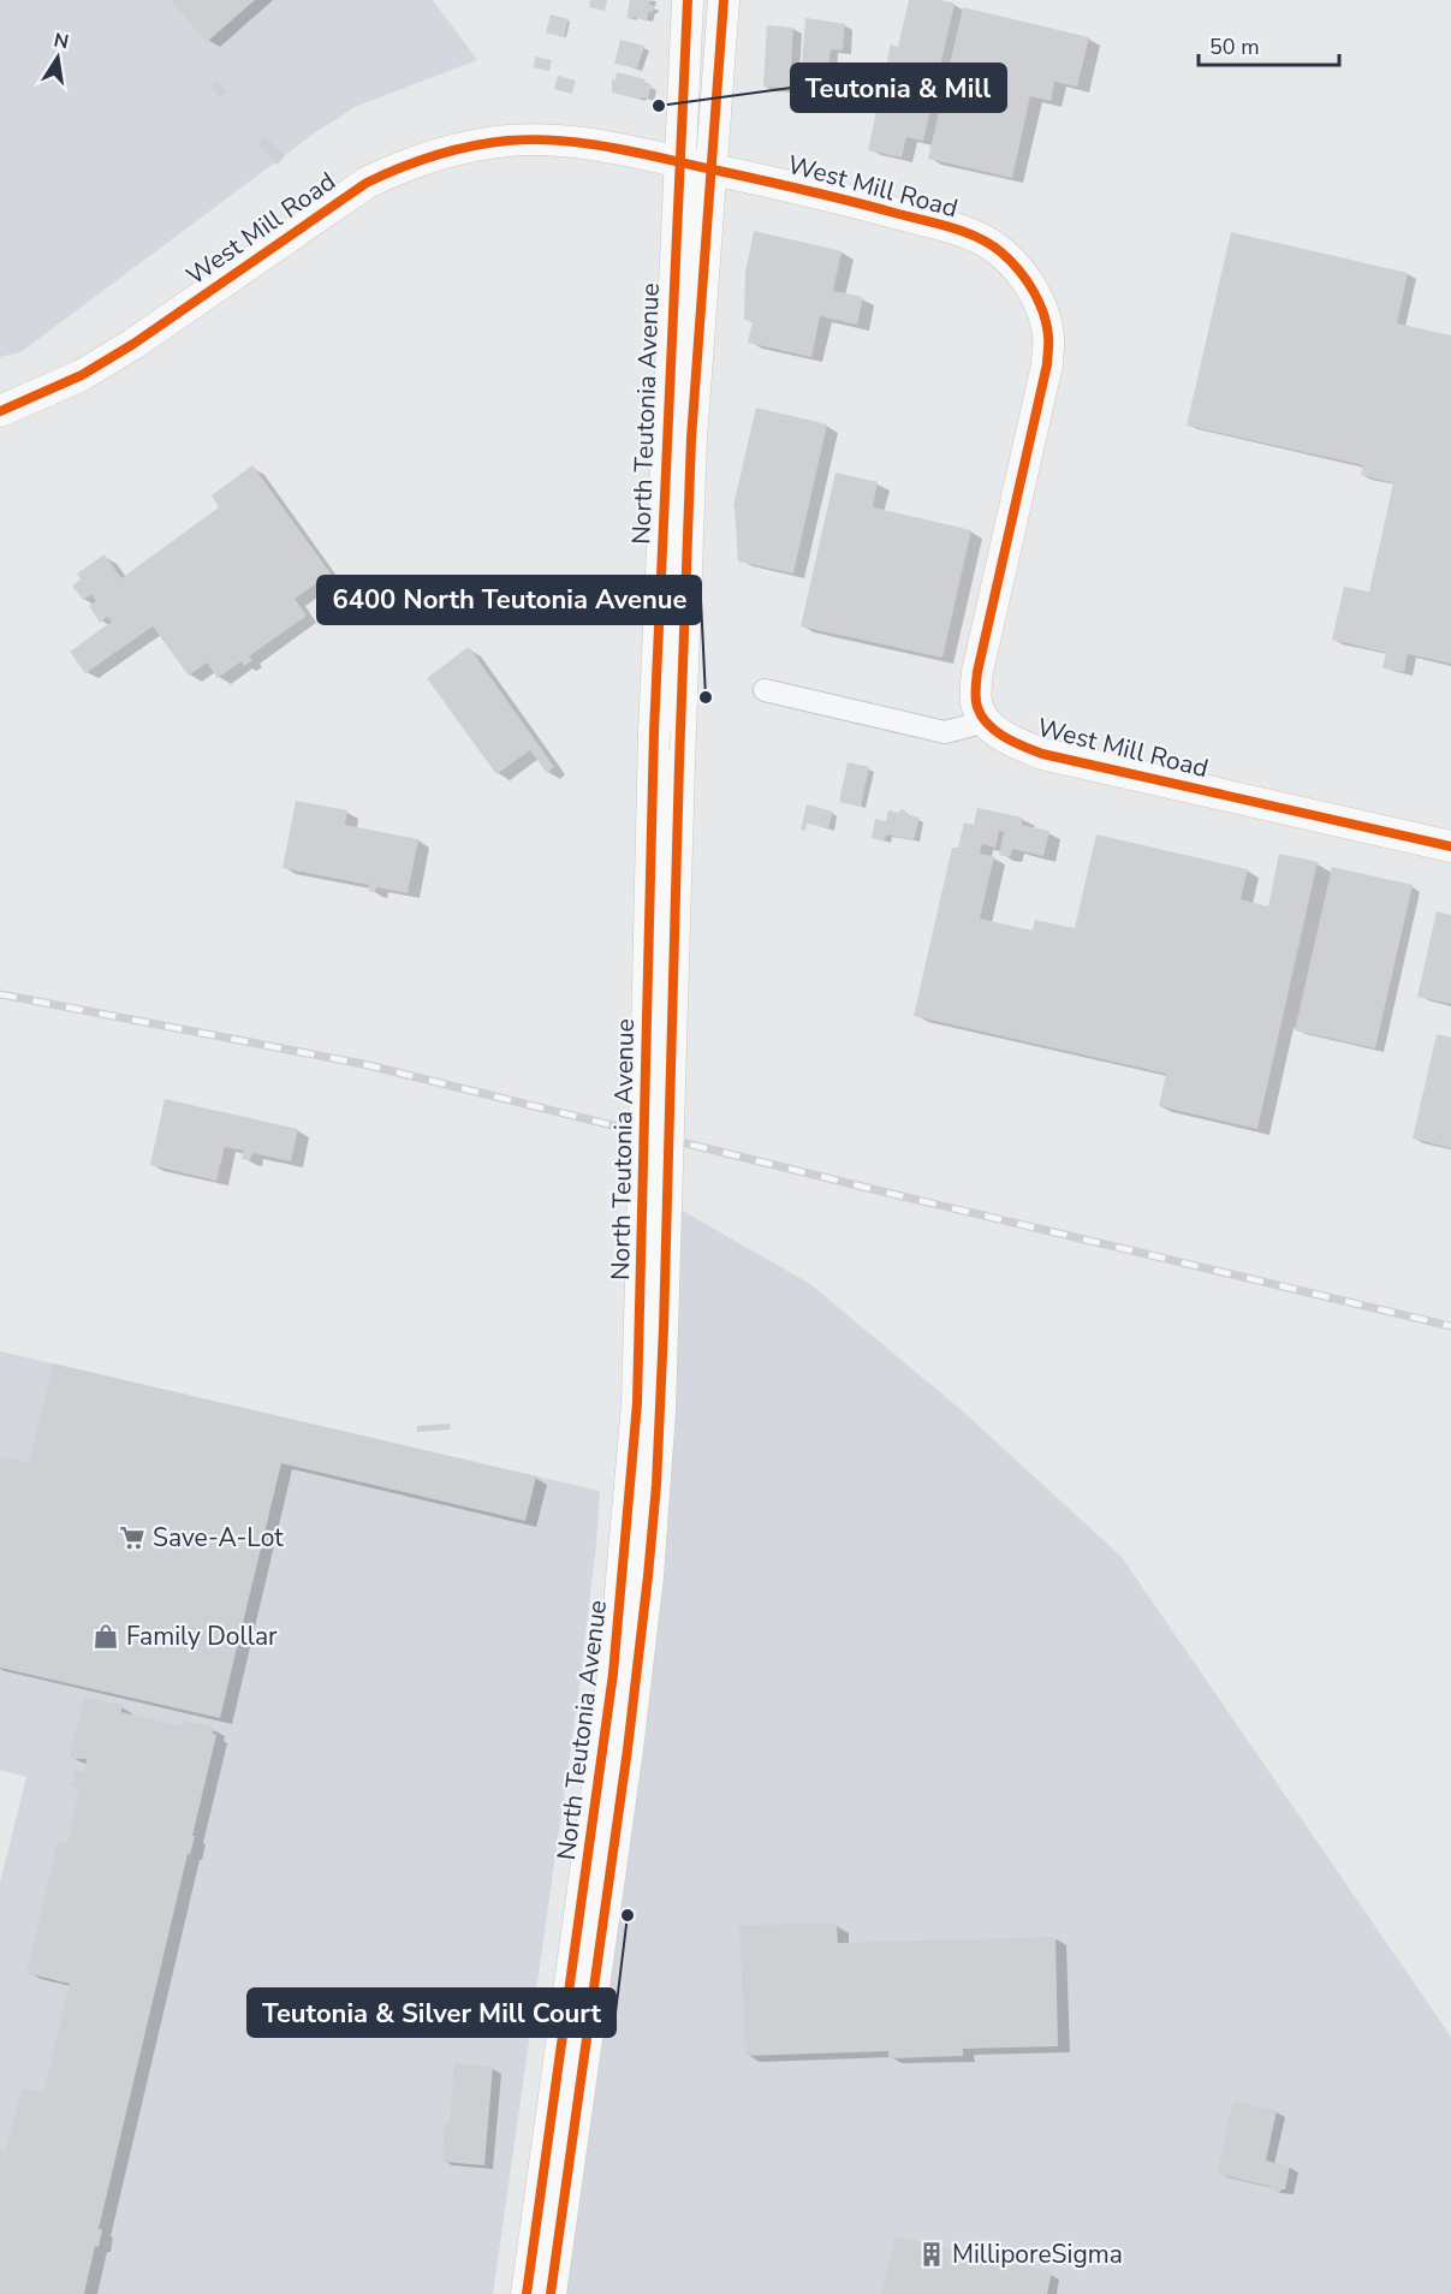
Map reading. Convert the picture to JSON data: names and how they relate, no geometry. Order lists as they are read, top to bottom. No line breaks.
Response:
{"streets":{"main road":["West Mill Road","North Teutonia Avenue"]},"crossings":[["West Mill Road","North Teutonia Avenue"]],"places":{"other":["Teutonia & Mill","6400 North Teutonia Avenue","Teutonia & Silver Mill Court"],"supermarket":["Save-A-Lot"],"shop":["Family Dollar"],"building":["MilliporeSigma"]},"scale_bar":"50 m","north":"top"}
